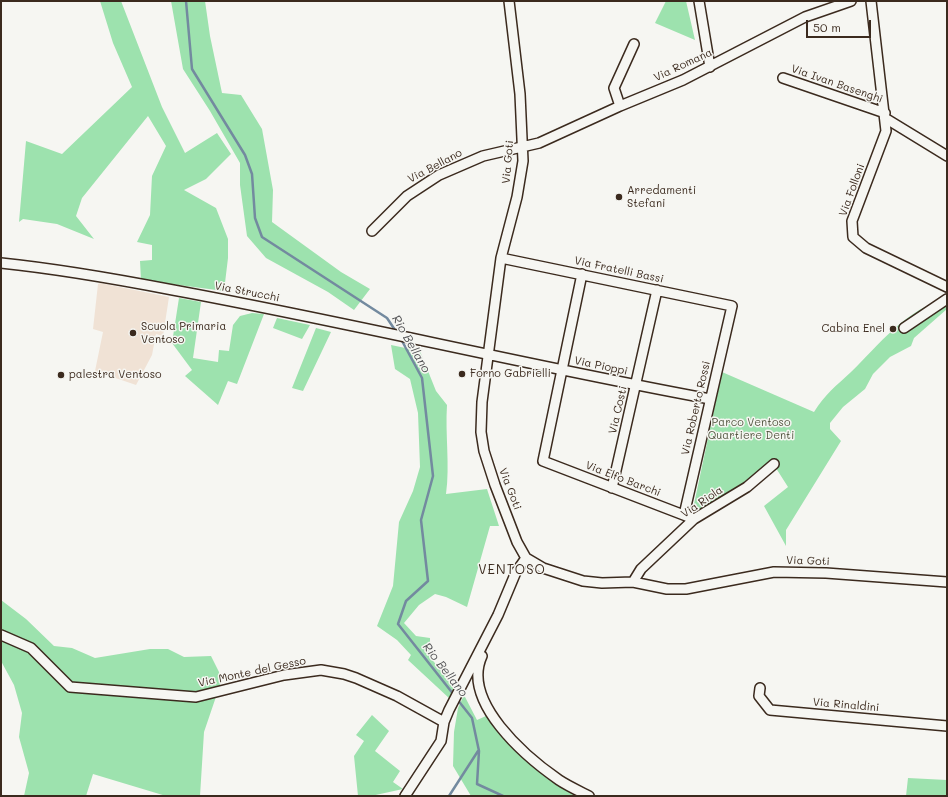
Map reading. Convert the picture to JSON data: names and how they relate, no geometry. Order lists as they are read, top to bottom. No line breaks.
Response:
{"streets":{"street":["Via Romana","Via Ivan Basenghi","Via Goti","Via Bellano","Via Folloni","Via Fratelli Bassi","Via Strucchi","Via Pioppi","Via Roberto Rossi","Via Costi","Via Elfo Barchi","Via Riola","Via Monte del Gesso","Via Rinaldini"]},"crossings":[["Via Romana","Via Goti"],["Via Romana","Via Bellano"],["Via Ivan Basenghi","Via Folloni"],["Via Goti","Via Bellano"],["Via Goti","Via Fratelli Bassi"],["Via Goti","Via Strucchi"],["Via Goti","Via Pioppi"],["Via Goti","Via Riola"],["Via Fratelli Bassi","Via Roberto Rossi"],["Via Fratelli Bassi","Via Costi"],["Via Strucchi","Via Pioppi"],["Via Pioppi","Via Roberto Rossi"],["Via Pioppi","Via Costi"],["Via Pioppi","Via Elfo Barchi"],["Via Roberto Rossi","Via Elfo Barchi"],["Via Costi","Via Elfo Barchi"],["Via Elfo Barchi","Via Riola"]],"districts":["VENTOSO"],"water":["Rio Bellano"],"parks":["Parco Ventoso Quartiere Denti"],"places":["Arredamenti Stefani","Cabina Enel","Scuola Primaria Ventoso","Forno Gabrielli","palestra Ventoso"],"scale_bar":"50 m"}
